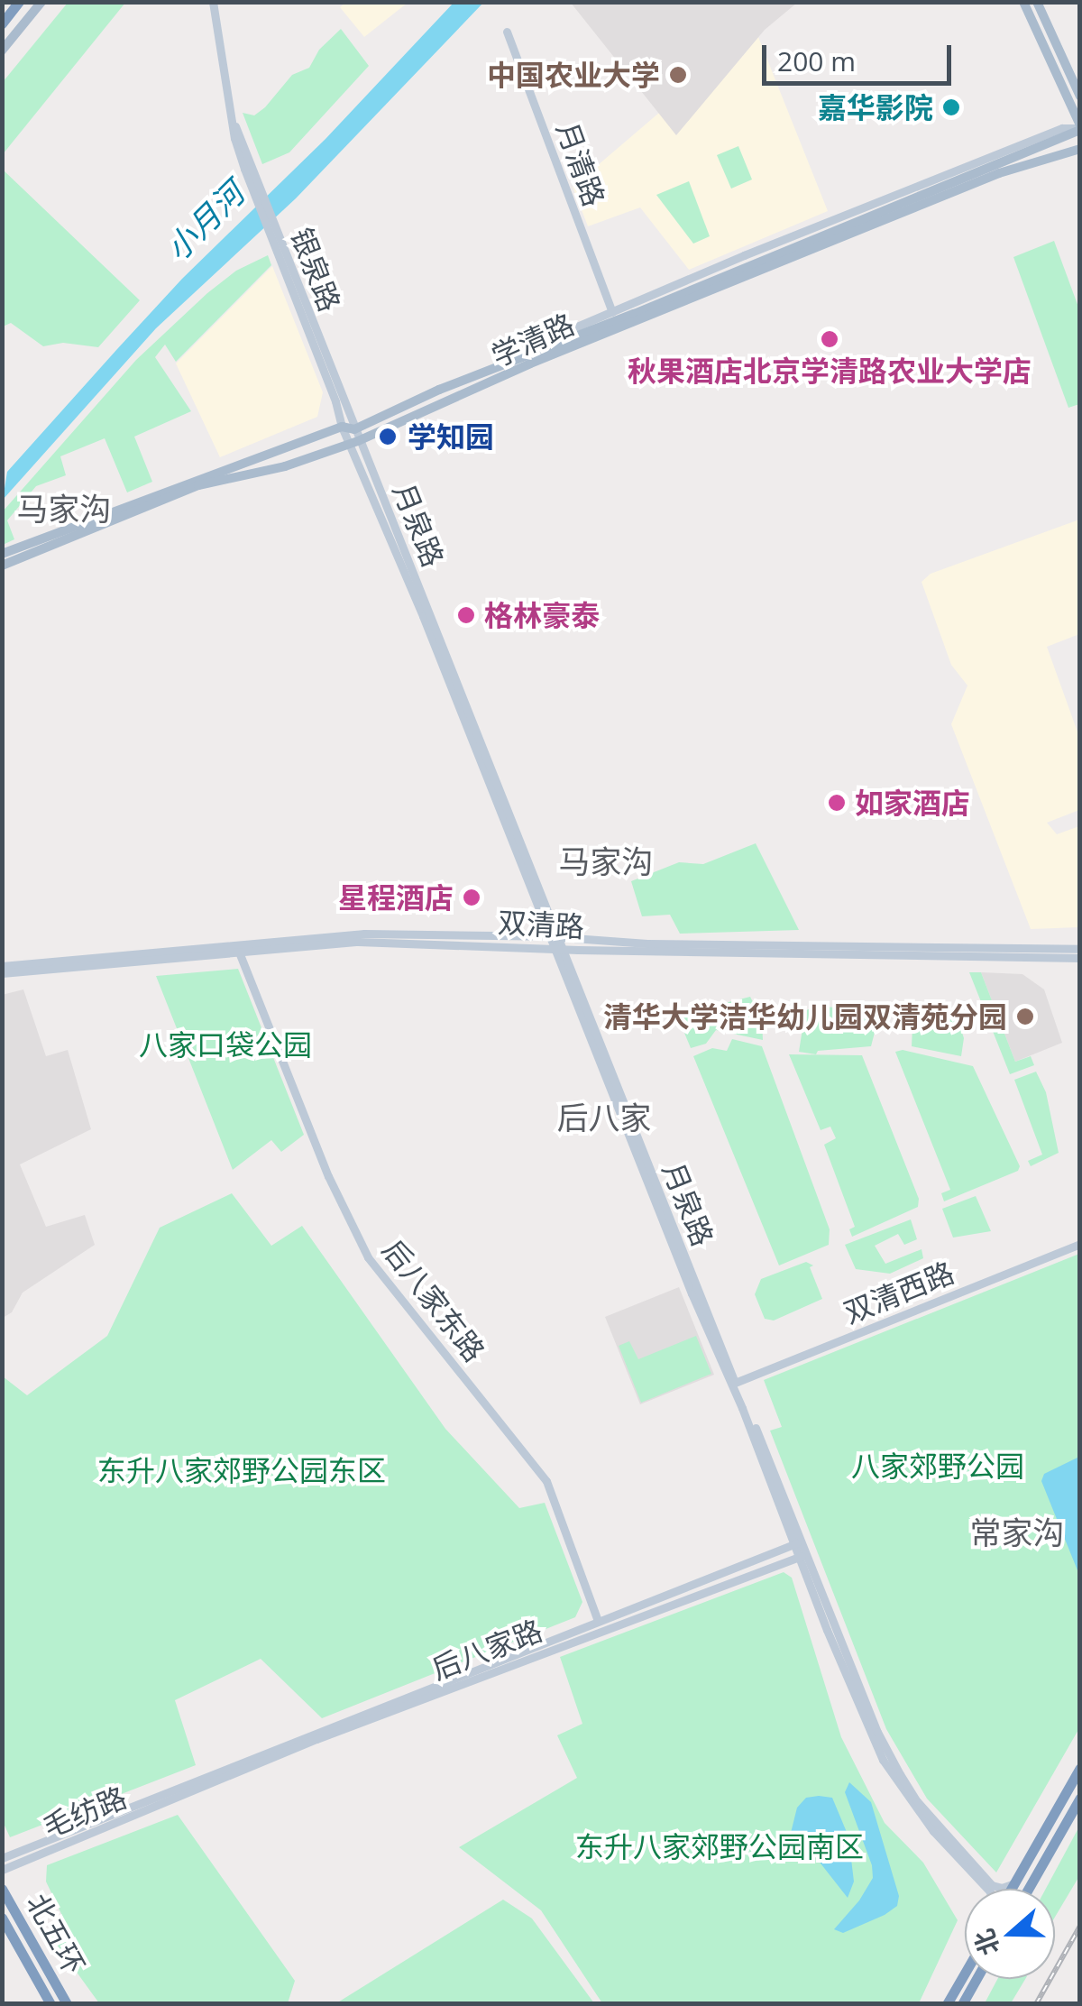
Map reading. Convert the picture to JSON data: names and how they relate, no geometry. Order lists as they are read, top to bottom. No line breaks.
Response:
{"streets":{"highway":["北五环"],"main road":["月清路","银泉路","学清路","月泉路","双清路","双清西路","后八家东路","后八家路","毛纺路"]},"crossings":[["月清路","学清路"],["银泉路","学清路"],["银泉路","月泉路"],["学清路","月泉路"],["月泉路","双清路"],["月泉路","双清西路"],["月泉路","后八家路"],["双清路","后八家东路"],["后八家东路","后八家路"],["后八家路","毛纺路"]],"districts":["马家沟","马家沟","后八家","常家沟"],"water":["小月河"],"parks":["八家口袋公园","八家郊野公园","东升八家郊野公园东区","东升八家郊野公园南区"],"places":["中国农业大学","嘉华影院","秋果酒店北京学清路农业大学店","学知园","格林豪泰","如家酒店","星程酒店","清华大学洁华幼儿园双清苑分园"],"scale_bar":"200 m","north":"left"}
